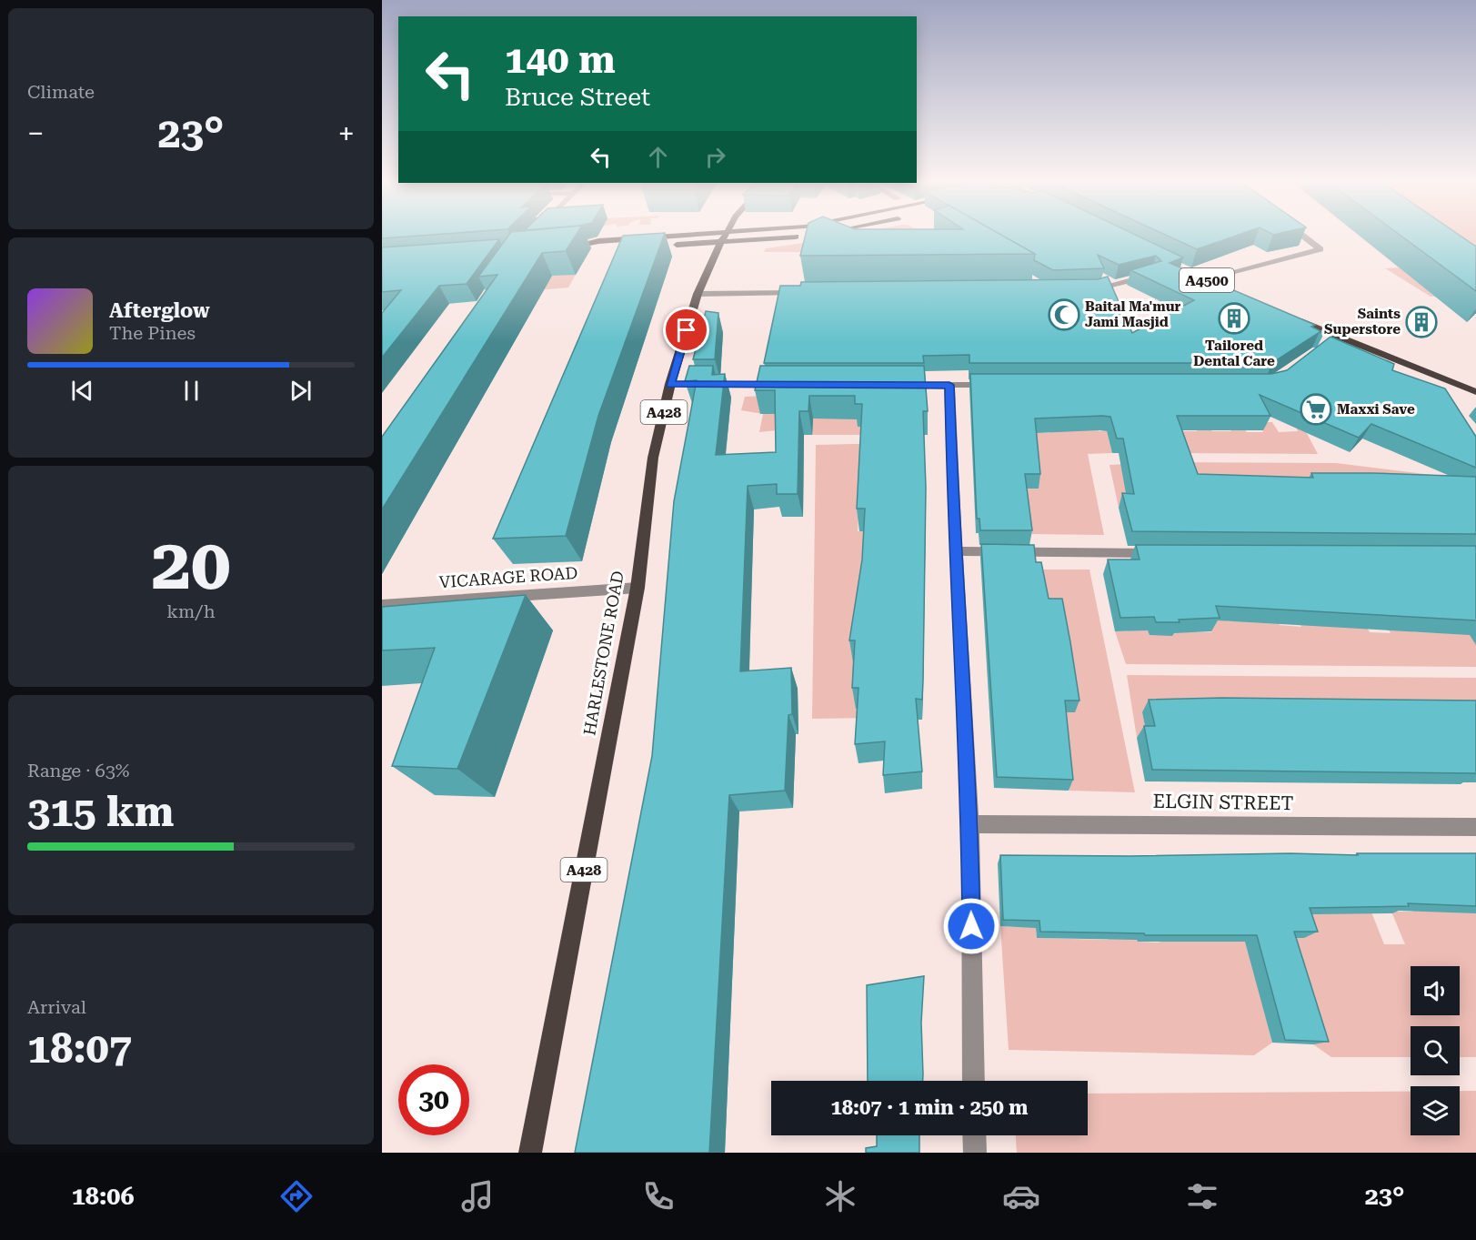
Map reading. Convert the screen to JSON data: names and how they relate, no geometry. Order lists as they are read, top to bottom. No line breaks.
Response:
{"streets":{"main road":["A4500","A428","HARLESTONE ROAD"],"street":["VICARAGE ROAD","ELGIN STREET"]},"crossings":[["VICARAGE ROAD","HARLESTONE ROAD"]],"places":{"mosque":["Baital Ma'mur Jami Masjid"],"building":["Tailored Dental Care","Saints Superstore"],"supermarket":["Maxxi Save"]},"page":{"tile":["Climate",["20","km/h"],["Range · 63%","315 km"],["Arrival","18:07"]],"turn":["140 m","Bruce Street"],"heat":["−","23°","+"],"song":["Afterglow","The Pines"],"limit":"30","trip":"18:07 · 1 min · 250 m","tabs":["18:06","23°"]}}
